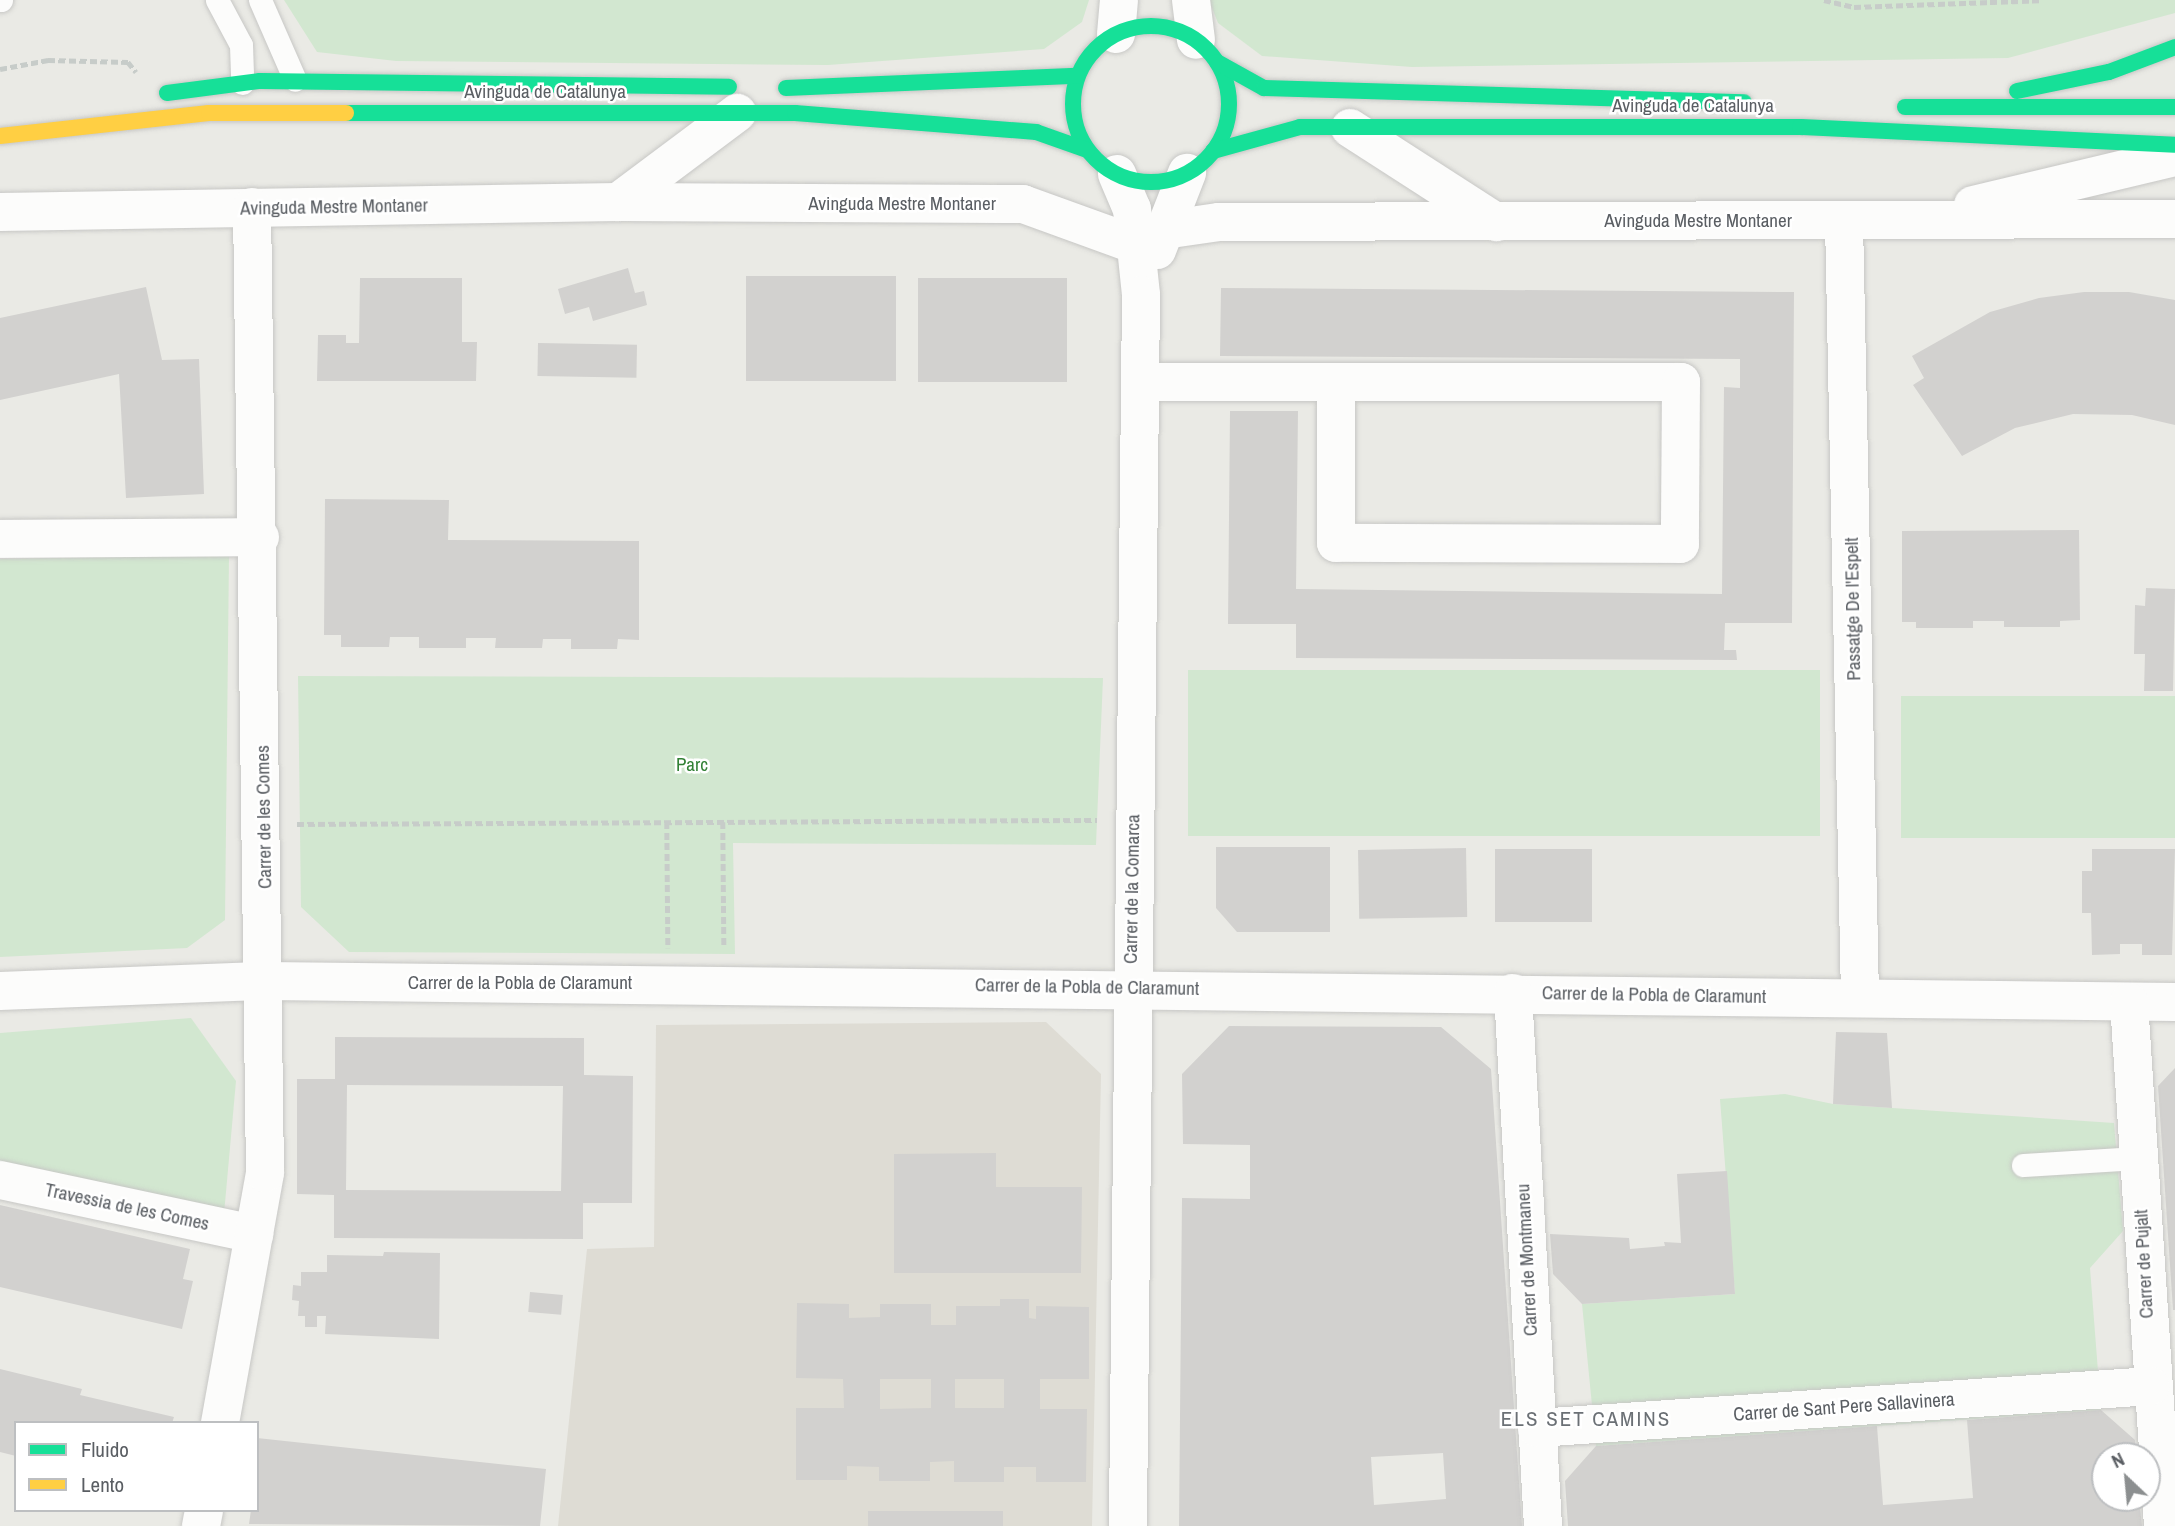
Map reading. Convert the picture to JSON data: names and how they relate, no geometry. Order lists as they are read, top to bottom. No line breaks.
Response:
{"streets":{"street":["Avinguda de Catalunya","Avinguda Mestre Montaner","Passatge De l'Espelt","Carrer de les Comes","Carrer de la Comarca","Carrer de la Pobla de Claramunt","Travessia de les Comes","Carrer de Montmaneu","Carrer de Pujalt","Carrer de Sant Pere Sallavinera"]},"crossings":[["Avinguda de Catalunya","Carrer de la Comarca"],["Avinguda Mestre Montaner","Passatge De l'Espelt"],["Avinguda Mestre Montaner","Carrer de les Comes"],["Avinguda Mestre Montaner","Carrer de la Comarca"],["Passatge De l'Espelt","Carrer de la Pobla de Claramunt"],["Carrer de les Comes","Carrer de la Pobla de Claramunt"],["Carrer de les Comes","Travessia de les Comes"],["Carrer de la Comarca","Carrer de la Pobla de Claramunt"],["Carrer de la Pobla de Claramunt","Carrer de Montmaneu"],["Carrer de la Pobla de Claramunt","Carrer de Pujalt"],["Carrer de Montmaneu","Carrer de Sant Pere Sallavinera"],["Carrer de Pujalt","Carrer de Sant Pere Sallavinera"]],"districts":["ELS SET CAMINS"],"parks":["Parc"],"legend":["Fluido","Lento"],"north":"top left"}
